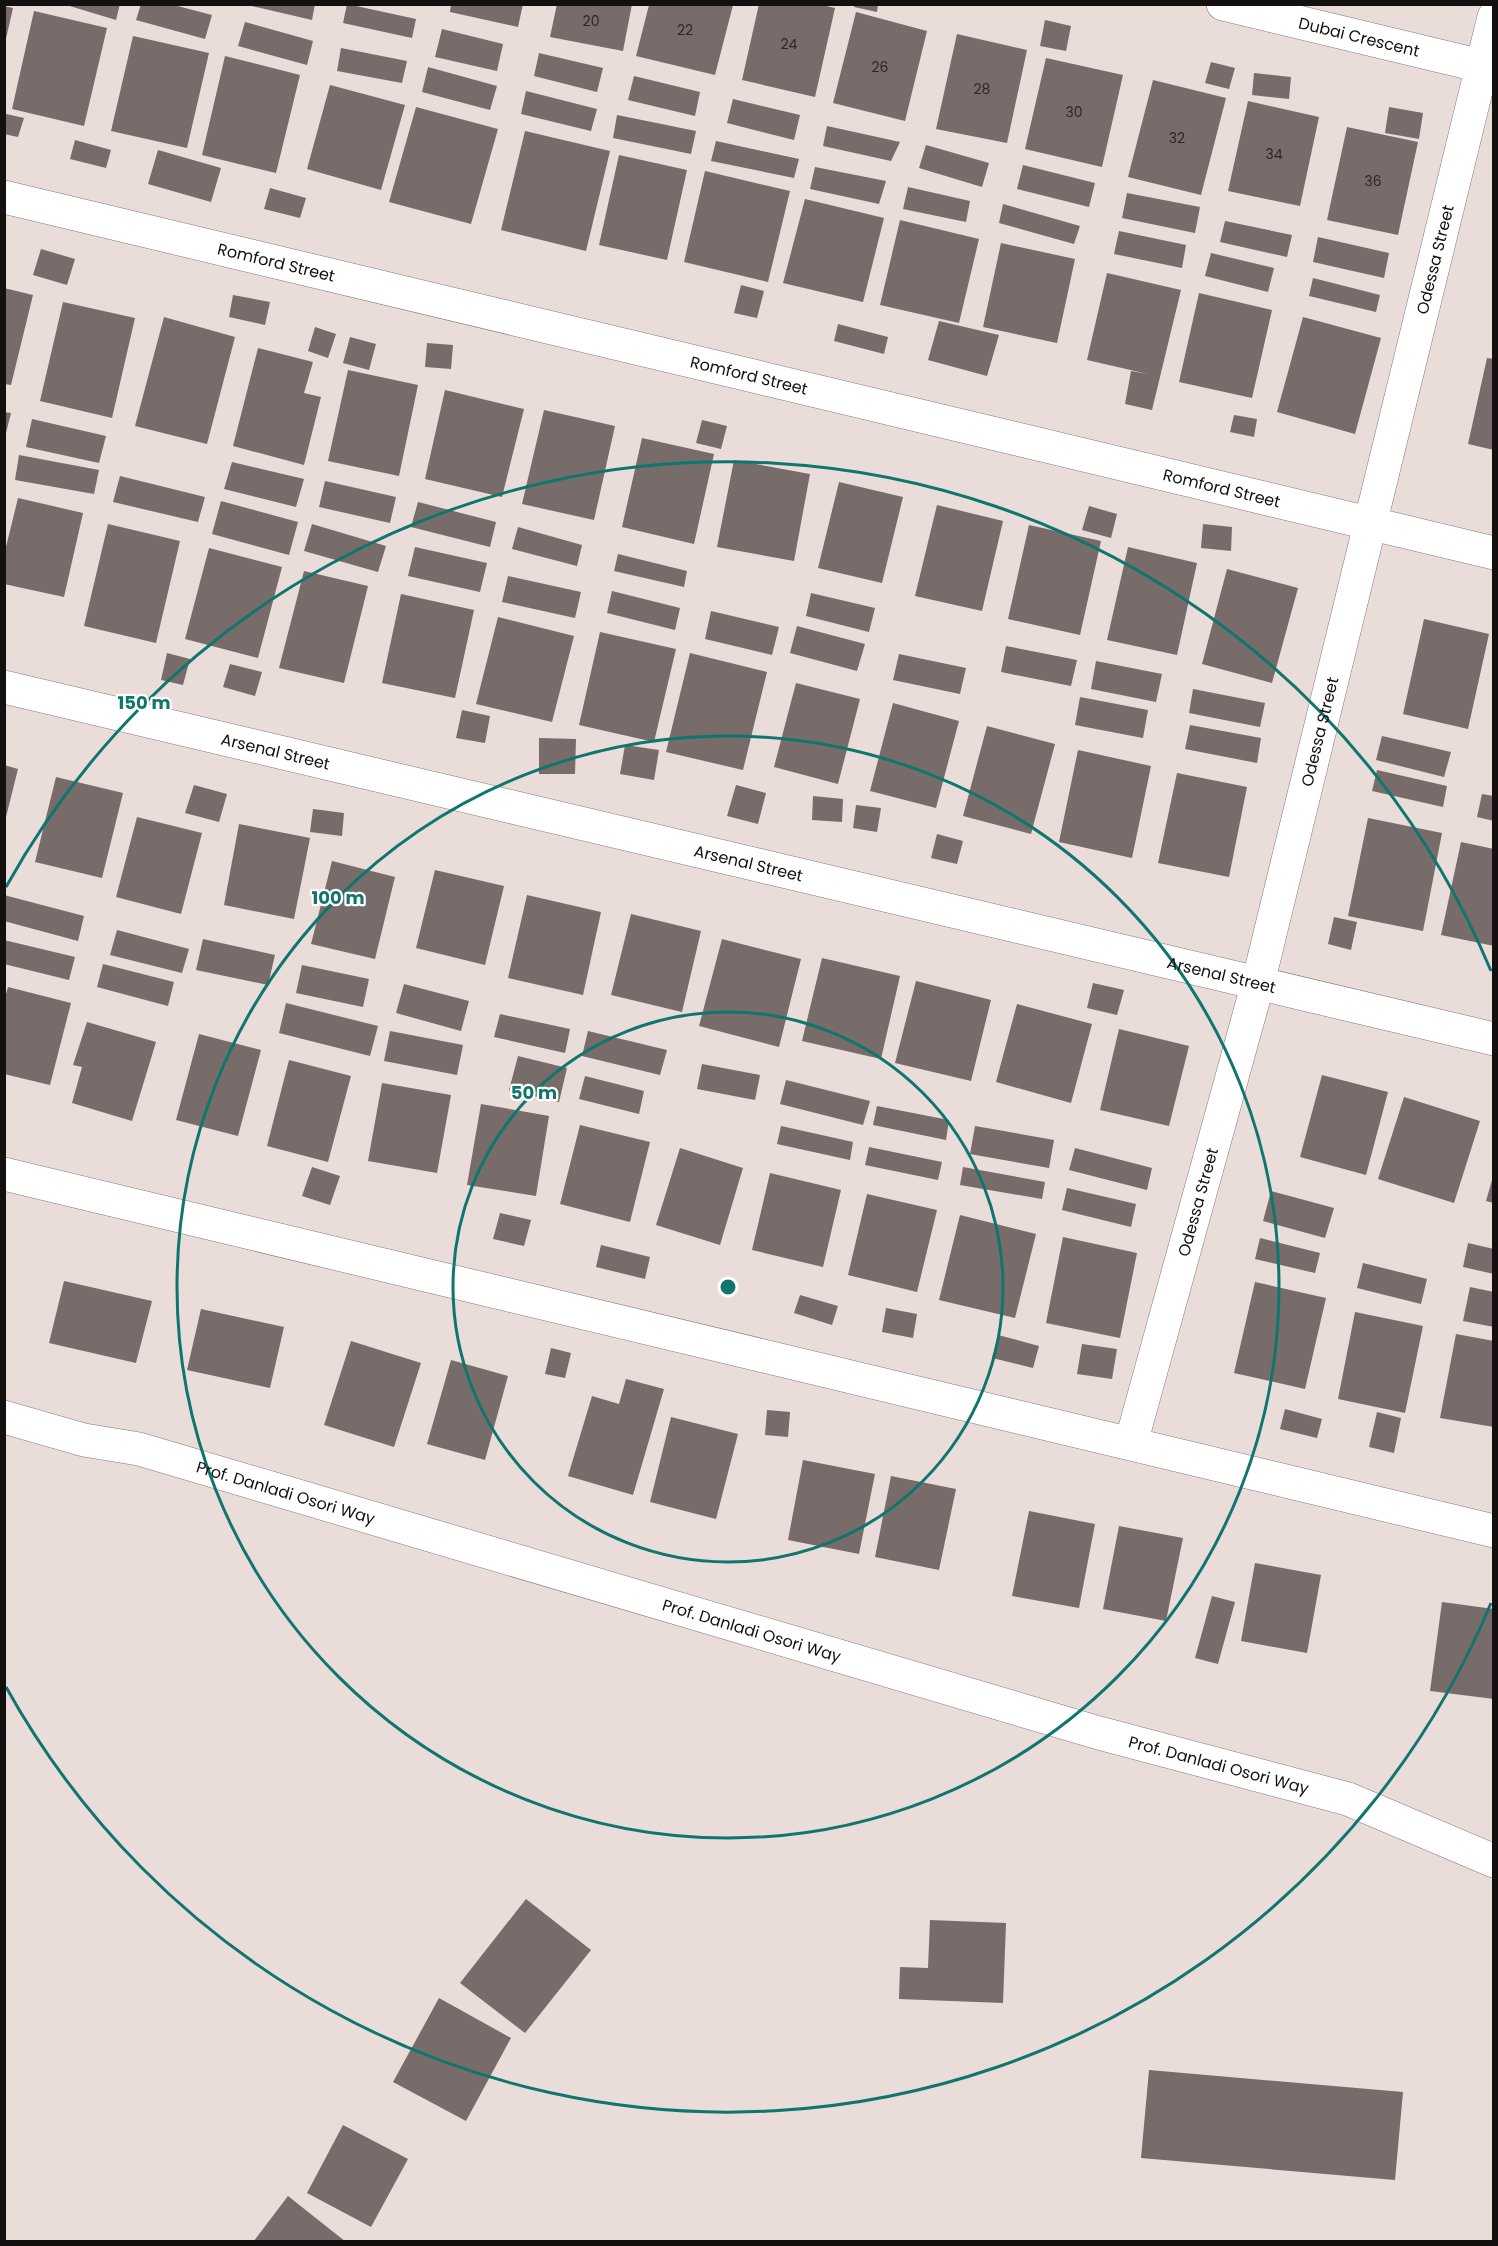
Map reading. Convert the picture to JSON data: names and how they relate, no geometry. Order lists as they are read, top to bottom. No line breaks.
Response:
{"streets":{"street":["Dubai Crescent","Odessa Street","Romford Street","Arsenal Street","Prof. Danladi Osori Way"]},"crossings":[["Dubai Crescent","Odessa Street"],["Odessa Street","Romford Street"],["Odessa Street","Arsenal Street"]],"house_numbers":["20","22","24","26","28","30","32","34","36"],"rings":["150 m","100 m","50 m"]}
